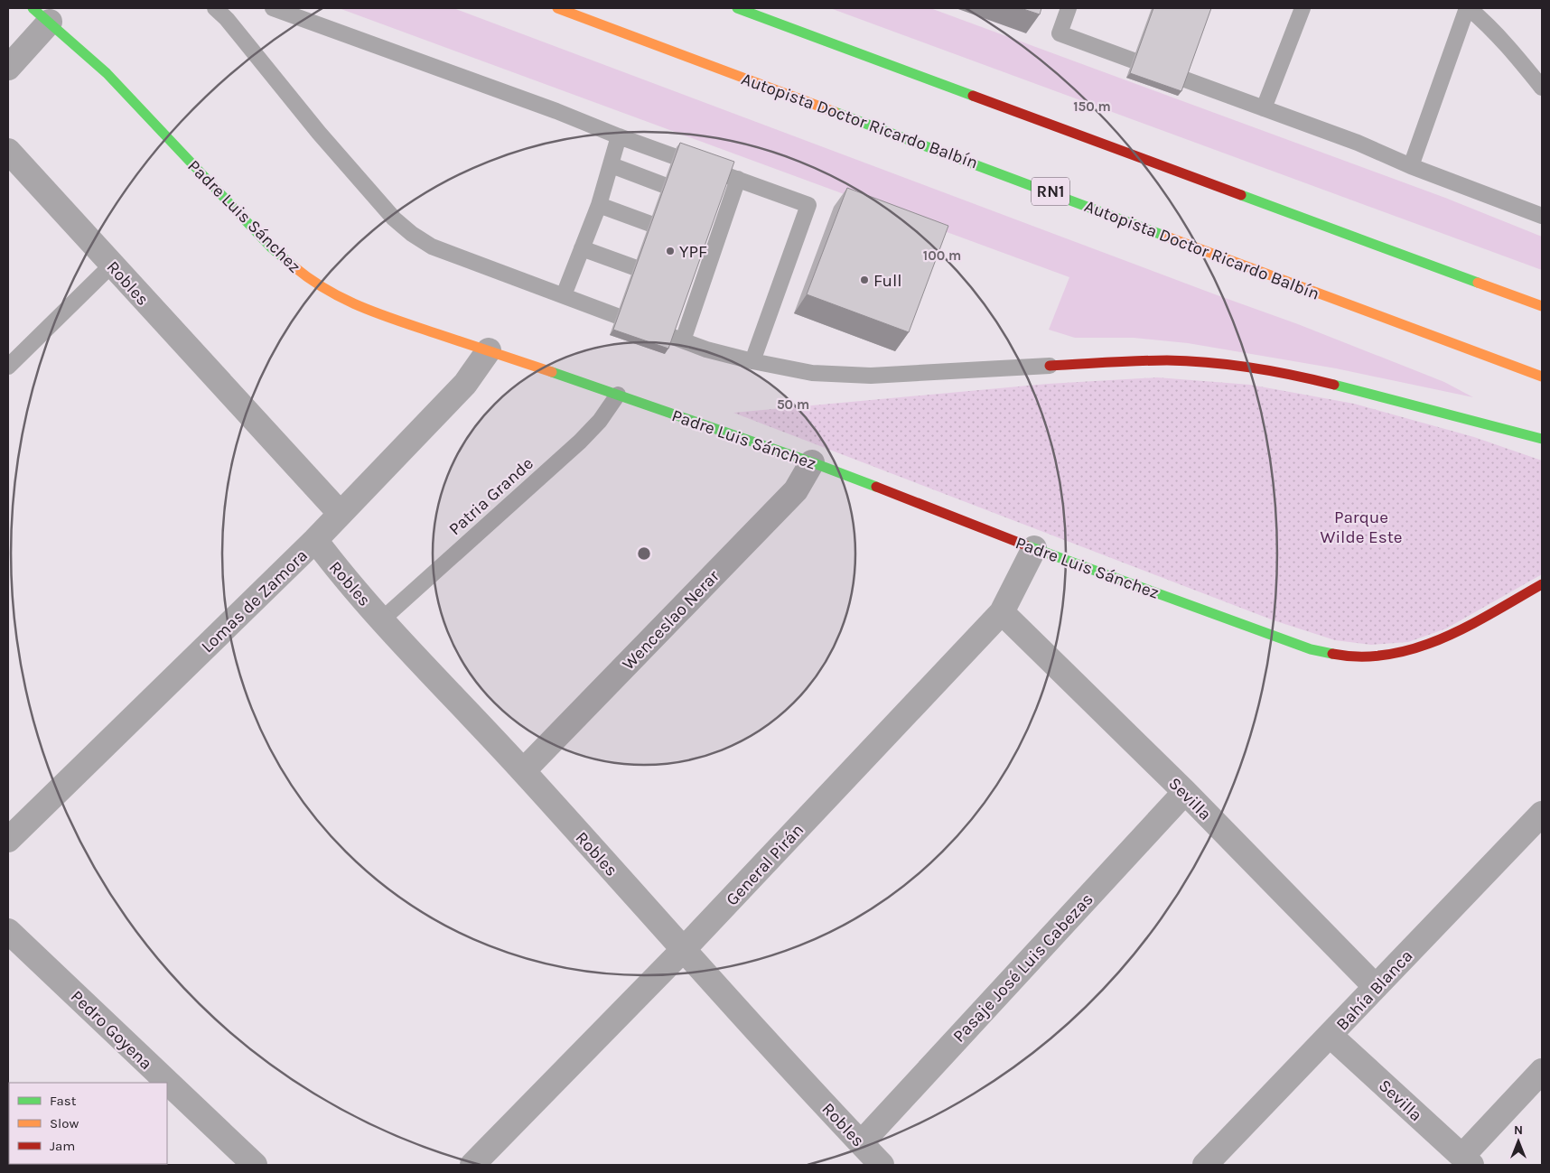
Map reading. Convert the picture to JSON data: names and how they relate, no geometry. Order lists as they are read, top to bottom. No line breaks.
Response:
{"streets":{"main road":["Autopista Doctor Ricardo Balbín","RN1","Padre Luis Sánchez"],"street":["Robles","Lomas de Zamora","Wenceslao Nerar","Sevilla","General Pirán","Pasaje José Luis Cabezas","Bahía Blanca","Pedro Goyena"],"lane":["Patria Grande"]},"crossings":[["Padre Luis Sánchez","Patria Grande"],["Padre Luis Sánchez","Lomas de Zamora"],["Padre Luis Sánchez","Wenceslao Nerar"],["Padre Luis Sánchez","General Pirán"],["Robles","Patria Grande"],["Robles","Lomas de Zamora"],["Robles","Wenceslao Nerar"],["Robles","General Pirán"],["Robles","Pasaje José Luis Cabezas"],["Sevilla","General Pirán"],["Sevilla","Pasaje José Luis Cabezas"],["Sevilla","Bahía Blanca"]],"parks":["Parque Wilde Este"],"places":["YPF","Full"],"legend":["Fast","Slow","Jam"],"north":"top","rings":["150 m","100 m","50 m"]}
